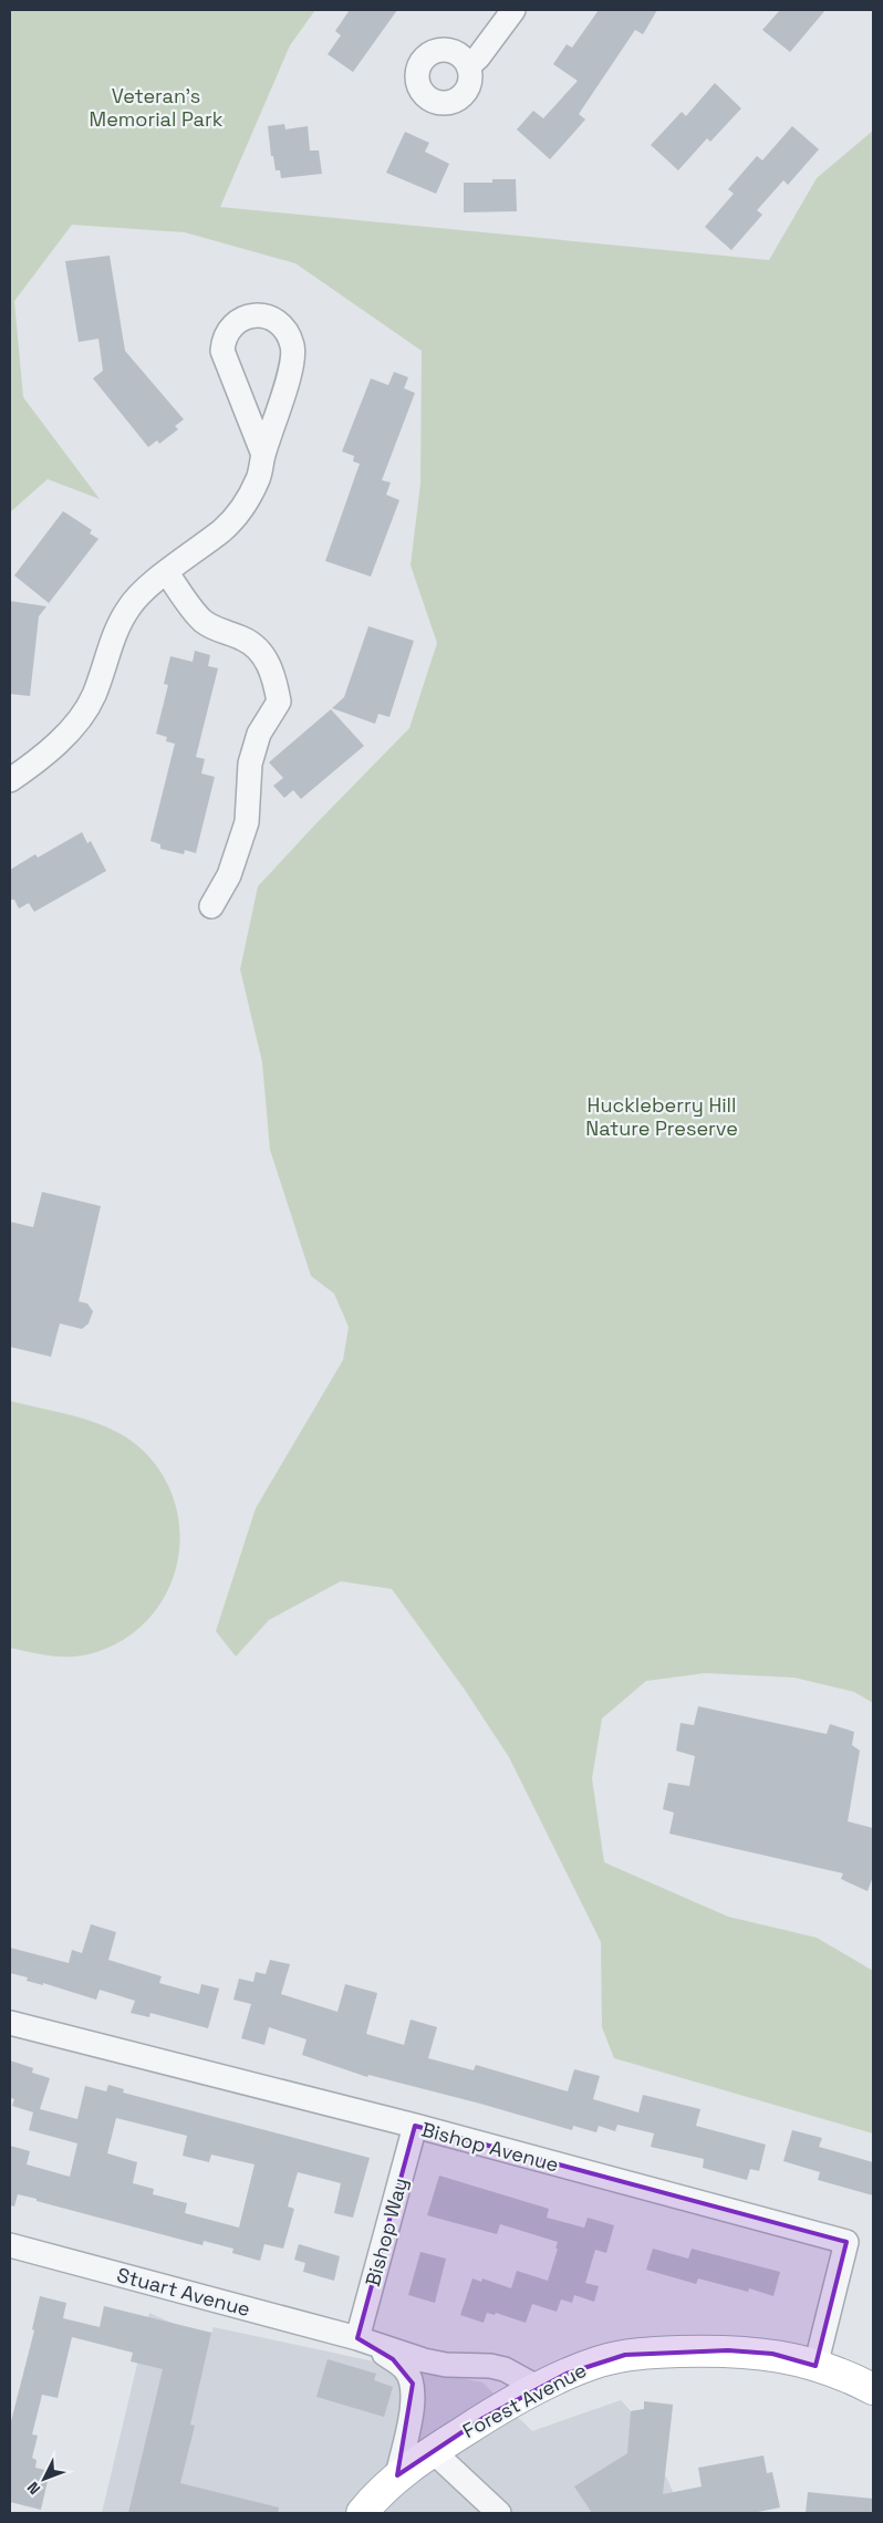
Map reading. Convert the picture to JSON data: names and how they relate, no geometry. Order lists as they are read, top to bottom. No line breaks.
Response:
{"streets":{"main road":["Forest Avenue"],"street":["Bishop Avenue","Bishop Way","Stuart Avenue"]},"crossings":[["Bishop Avenue","Bishop Way"],["Bishop Avenue","Forest Avenue"],["Bishop Way","Stuart Avenue"],["Stuart Avenue","Forest Avenue"]],"parks":["Veteran's Memorial Park","Huckleberry Hill Nature Preserve"],"north":"bottom left"}
